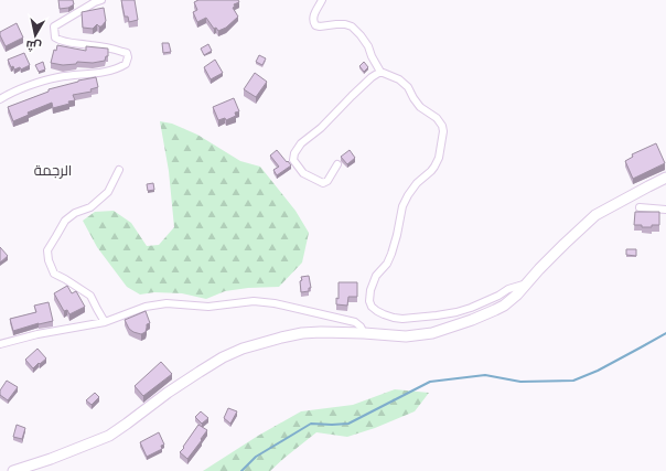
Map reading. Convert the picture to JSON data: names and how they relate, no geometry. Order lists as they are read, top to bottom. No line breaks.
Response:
{"districts":["الرجمة"],"north":"bottom"}
